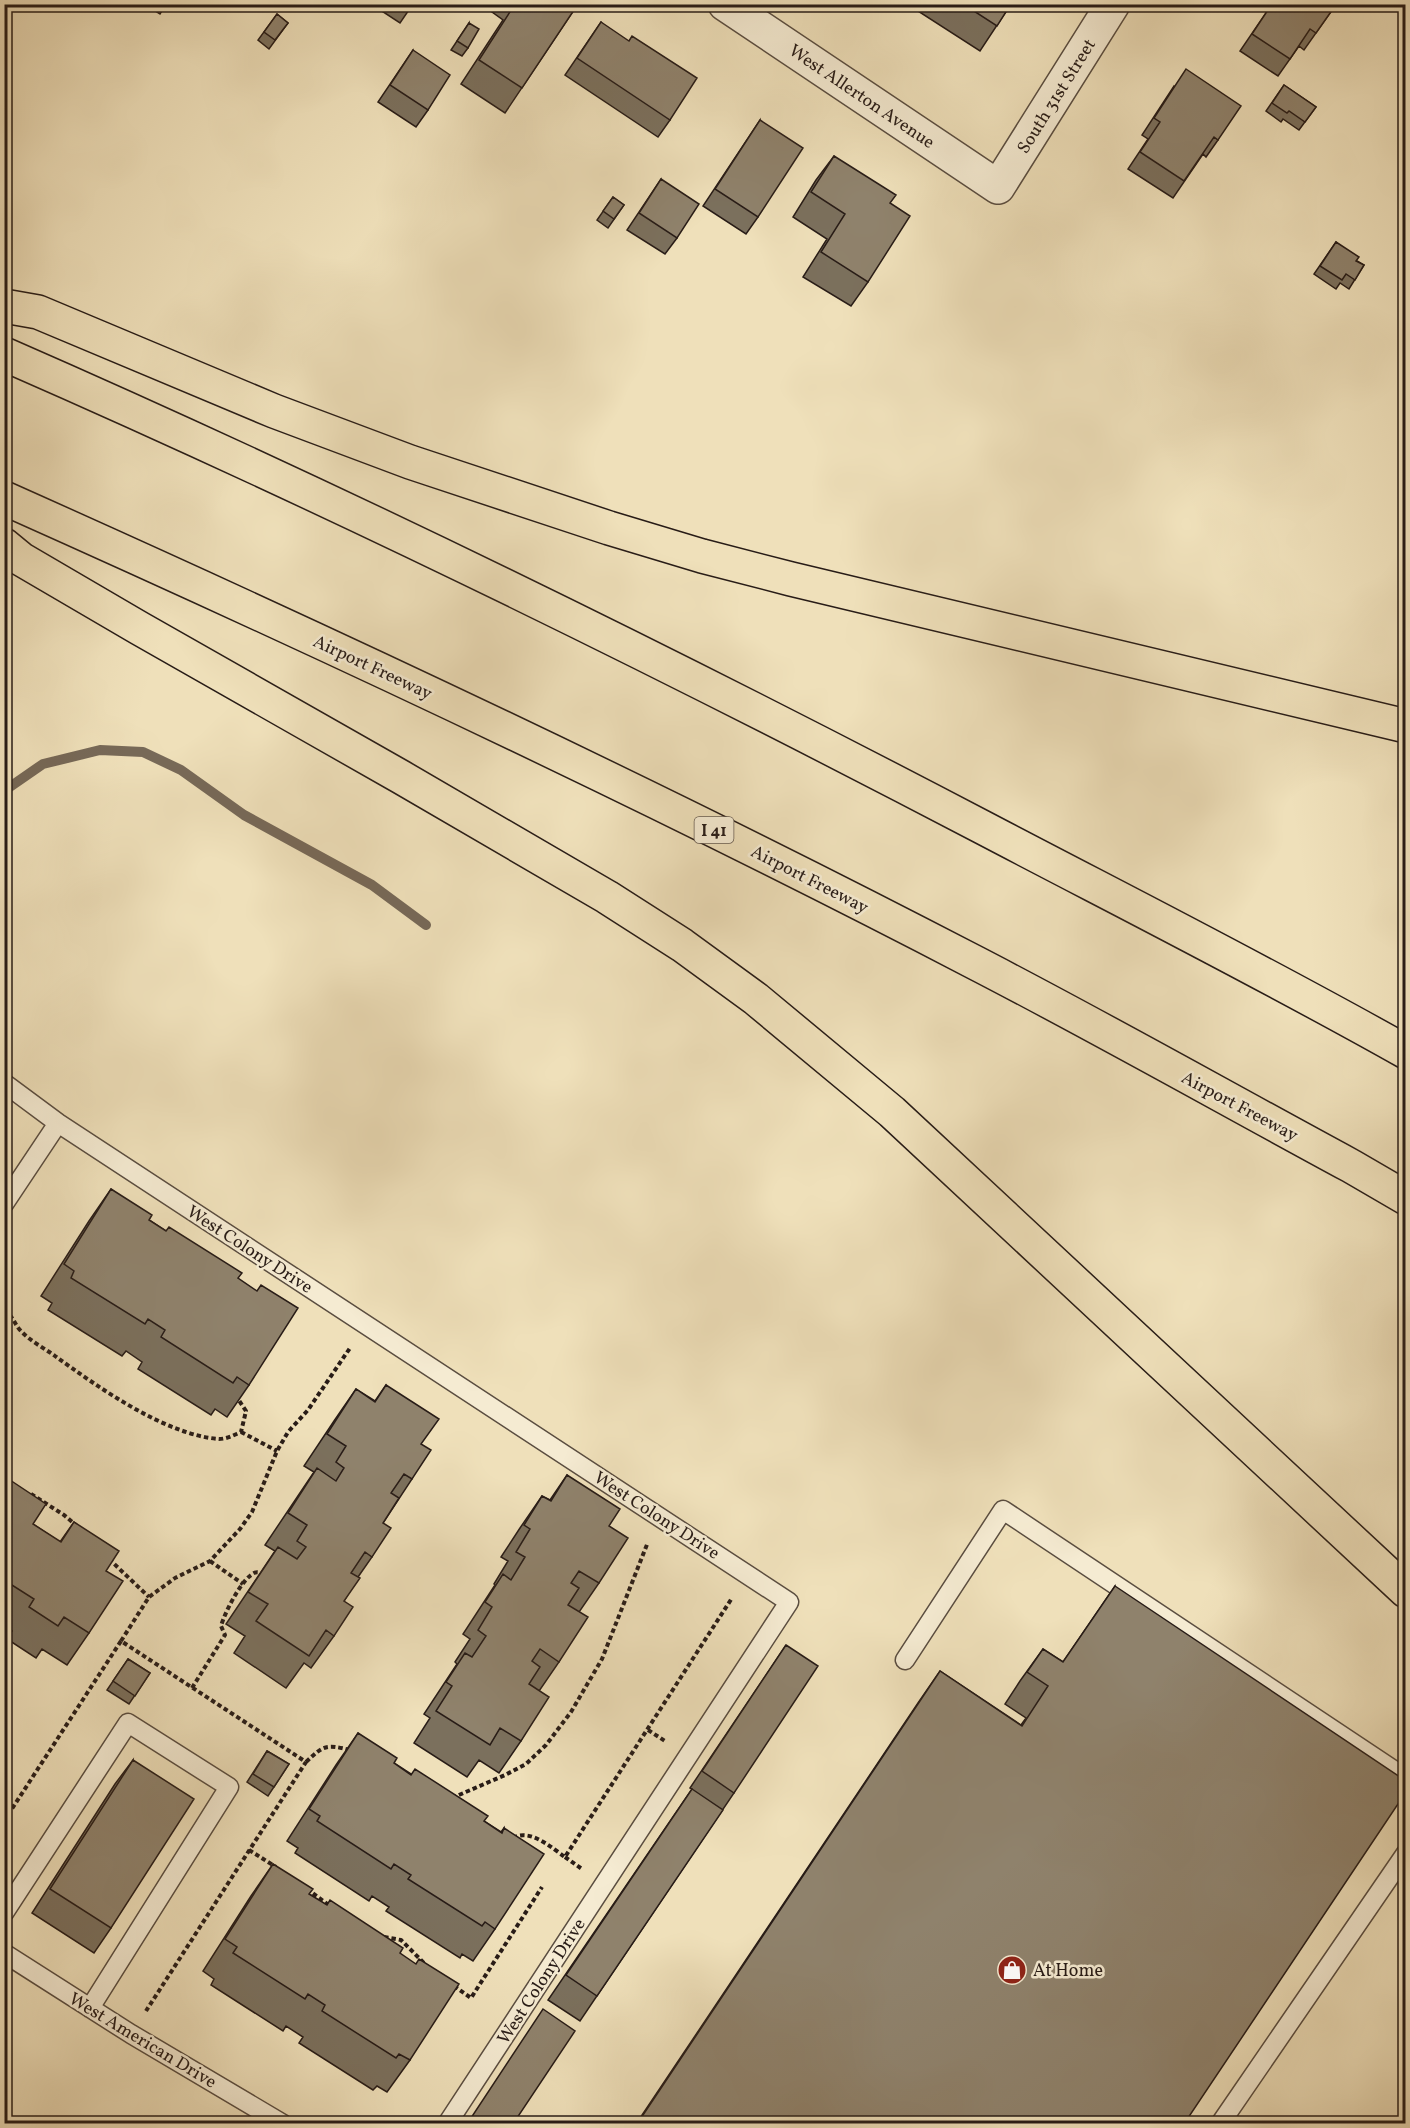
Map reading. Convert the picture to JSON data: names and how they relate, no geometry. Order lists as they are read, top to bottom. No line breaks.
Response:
{"streets":{"highway":["Airport Freeway","I 41"],"street":["West Allerton Avenue","South 31st Street"],"lane":["West Colony Drive","West American Drive"]},"crossings":[["West Allerton Avenue","South 31st Street"]],"places":{"shop":["At Home"]}}
